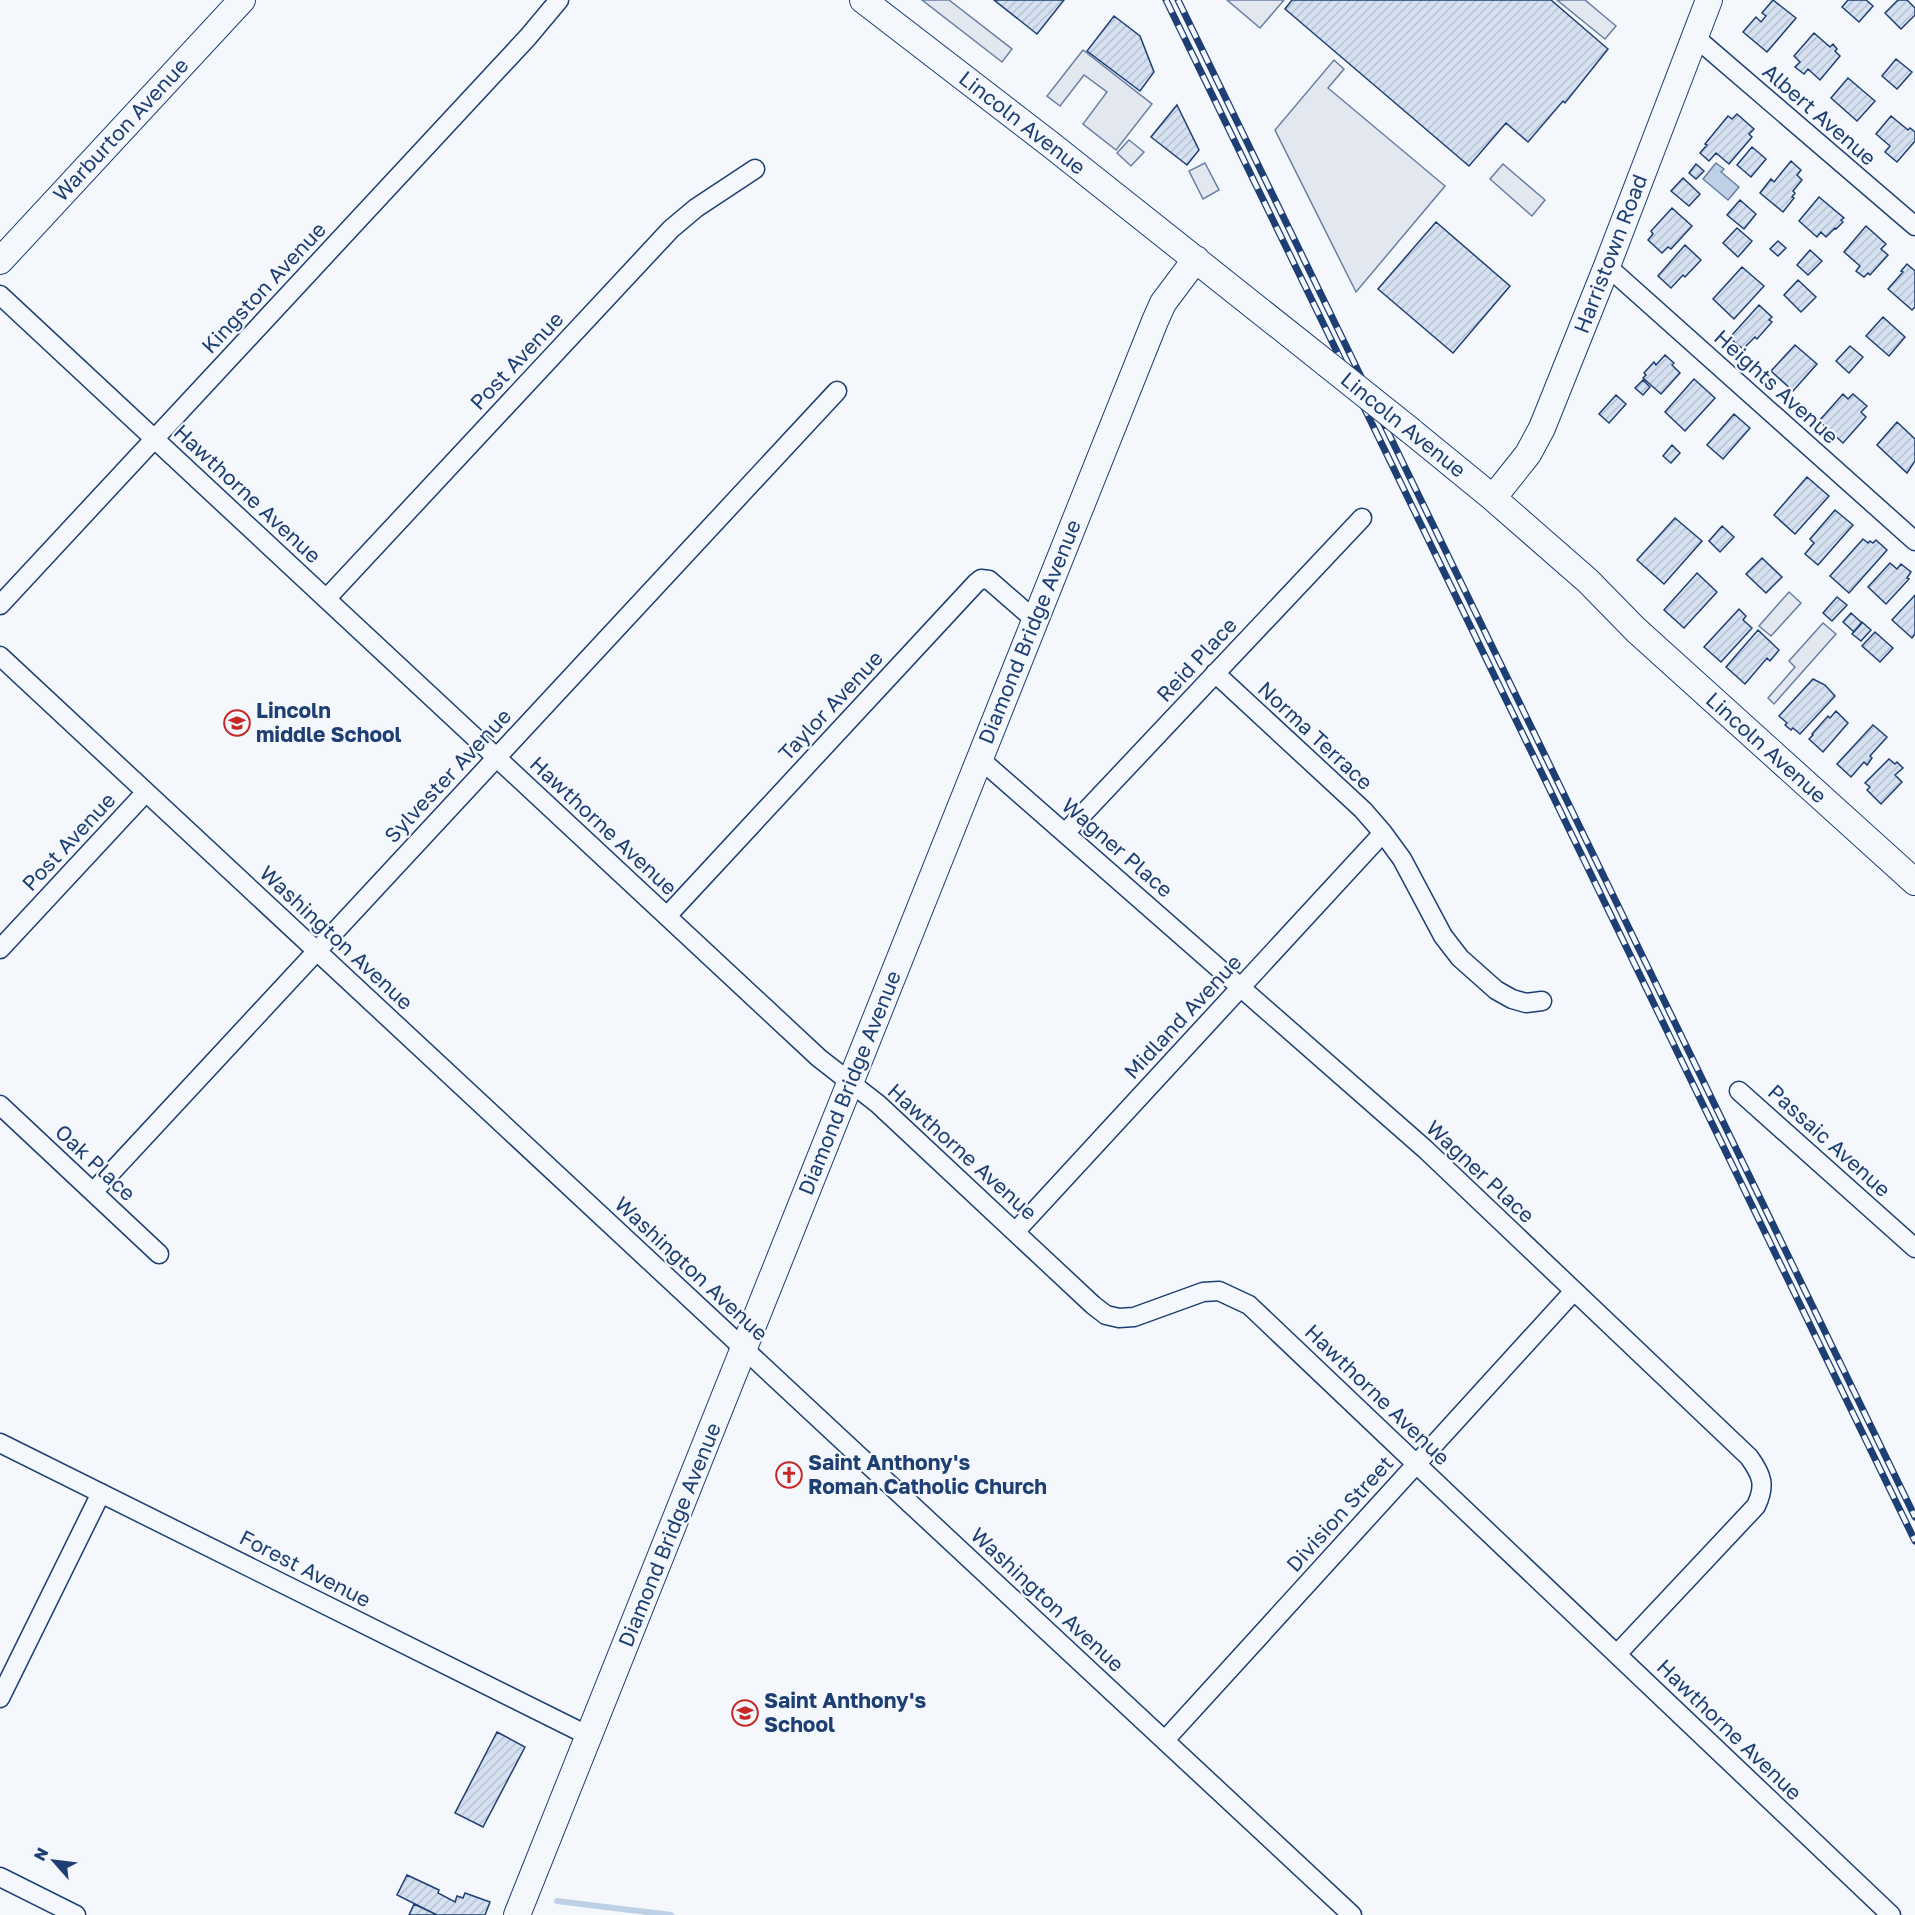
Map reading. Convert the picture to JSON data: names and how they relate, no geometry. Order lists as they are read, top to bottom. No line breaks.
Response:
{"streets":{"street":["Albert Avenue","Lincoln Avenue","Warburton Avenue","Harristown Road","Kingston Avenue","Post Avenue","Heights Avenue","Hawthorne Avenue","Diamond Bridge Avenue","Reid Place","Taylor Avenue","Norma Terrace","Sylvester Avenue","Wagner Place","Washington Avenue","Midland Avenue","Passaic Avenue","Oak Place","Division Street","Forest Avenue"]},"crossings":[["Albert Avenue","Harristown Road"],["Lincoln Avenue","Harristown Road"],["Lincoln Avenue","Diamond Bridge Avenue"],["Harristown Road","Heights Avenue"],["Kingston Avenue","Hawthorne Avenue"],["Post Avenue","Hawthorne Avenue"],["Post Avenue","Washington Avenue"],["Hawthorne Avenue","Diamond Bridge Avenue"],["Hawthorne Avenue","Taylor Avenue"],["Hawthorne Avenue","Sylvester Avenue"],["Hawthorne Avenue","Wagner Place"],["Hawthorne Avenue","Midland Avenue"],["Hawthorne Avenue","Division Street"],["Diamond Bridge Avenue","Taylor Avenue"],["Diamond Bridge Avenue","Wagner Place"],["Diamond Bridge Avenue","Washington Avenue"],["Diamond Bridge Avenue","Forest Avenue"],["Reid Place","Norma Terrace"],["Reid Place","Wagner Place"],["Norma Terrace","Midland Avenue"],["Sylvester Avenue","Washington Avenue"],["Sylvester Avenue","Oak Place"],["Wagner Place","Midland Avenue"],["Wagner Place","Division Street"],["Washington Avenue","Division Street"]],"places":{"school or university":["Lincoln middle School","Saint Anthony's School"],"church":["Saint Anthony's Roman Catholic Church"]},"north":"top left"}
